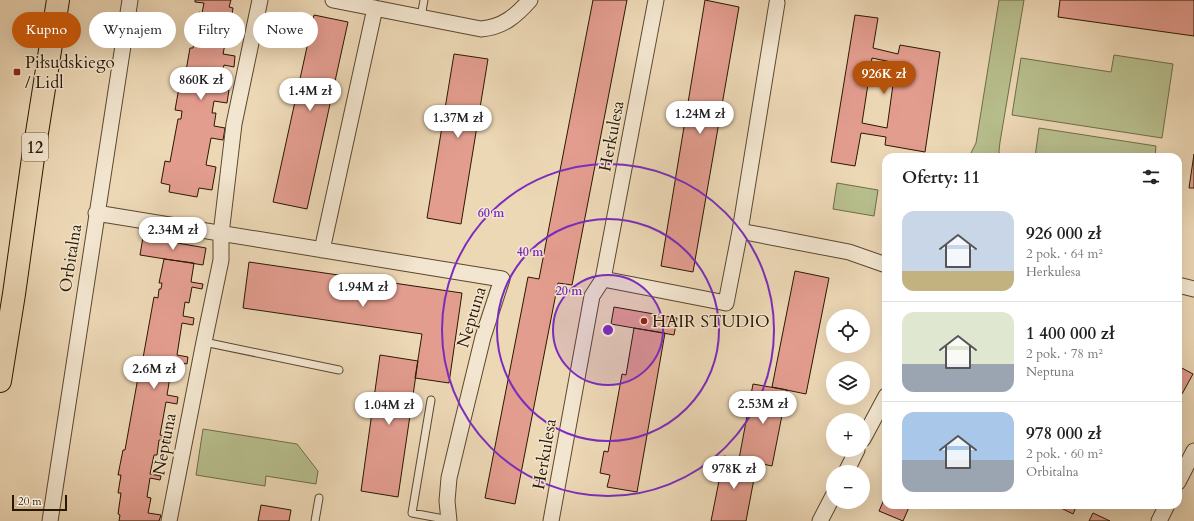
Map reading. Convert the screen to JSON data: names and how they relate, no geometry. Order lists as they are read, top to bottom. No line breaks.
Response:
{"streets":{"main road":["12"],"street":["Herkulesa","Orbitalna","Neptuna"]},"crossings":[["Orbitalna","Neptuna"]],"places":{"transit":["Piłsudskiego / Lidl"],"other":["HAIR STUDIO"]},"scale_bar":"20 m","page":{"chip":["Kupno","Wynajem","Filtry","Nowe"],"price":["926K zł","860K zł","1.4M zł","1.24M zł","1.37M zł","2.34M zł","1.94M zł","2.6M zł","2.53M zł","1.04M zł","978K zł"],"heading":"Oferty: 11","list":[{"name":"926 000 zł","note":"2 pok. · 64 m² · Herkulesa"},{"name":"1 400 000 zł","note":"2 pok. · 78 m² · Neptuna"},{"name":"978 000 zł","note":"2 pok. · 60 m² · Orbitalna"}],"map_buttons":["+","−"],"scale":"20 m"},"rings":["60 m","40 m","20 m"]}
